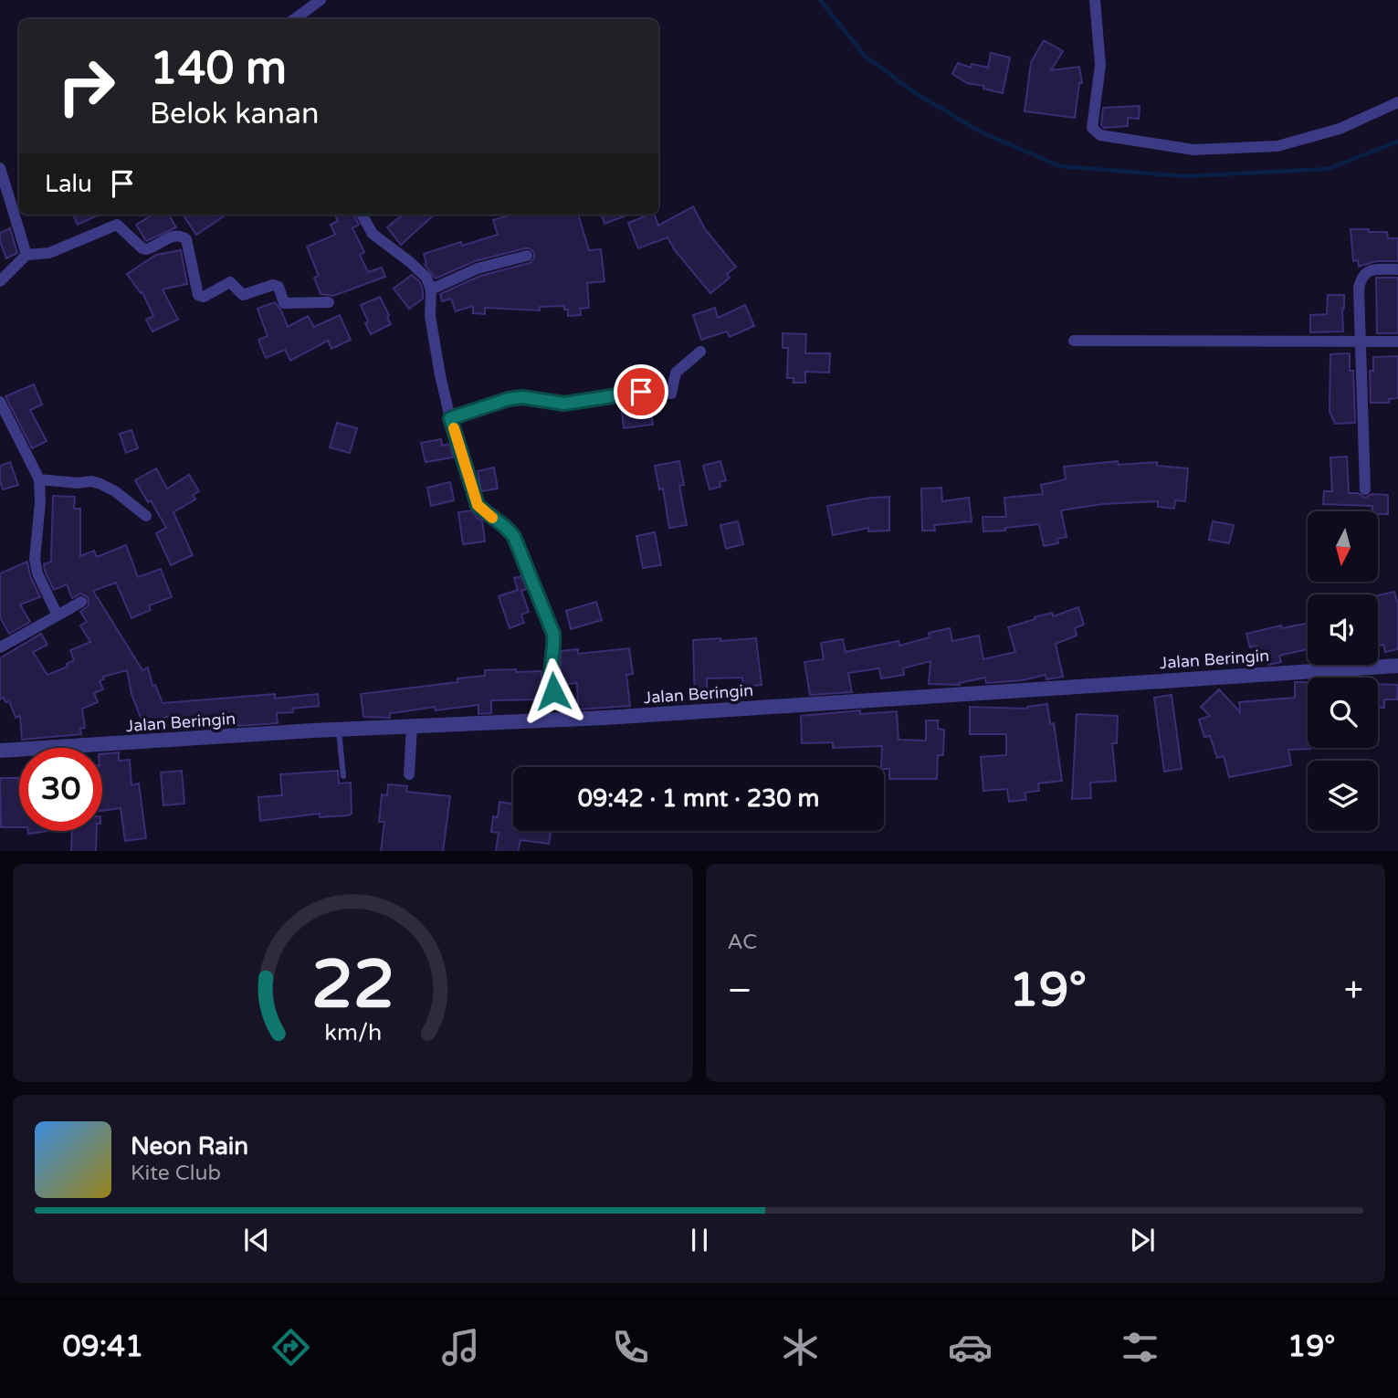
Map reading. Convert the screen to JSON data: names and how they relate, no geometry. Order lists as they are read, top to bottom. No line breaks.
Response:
{"streets":{"street":["Jalan Beringin"]},"north":"bottom","page":{"turn":["140 m","Belok kanan"],"then":"Lalu","limit":"30","trip":"09:42 · 1 mnt · 230 m","tile":"AC","heat":["−","19°","+"],"song":["Neon Rain","Kite Club"],"tabs":["09:41","19°"],"gauge":["22","km/h"]}}
